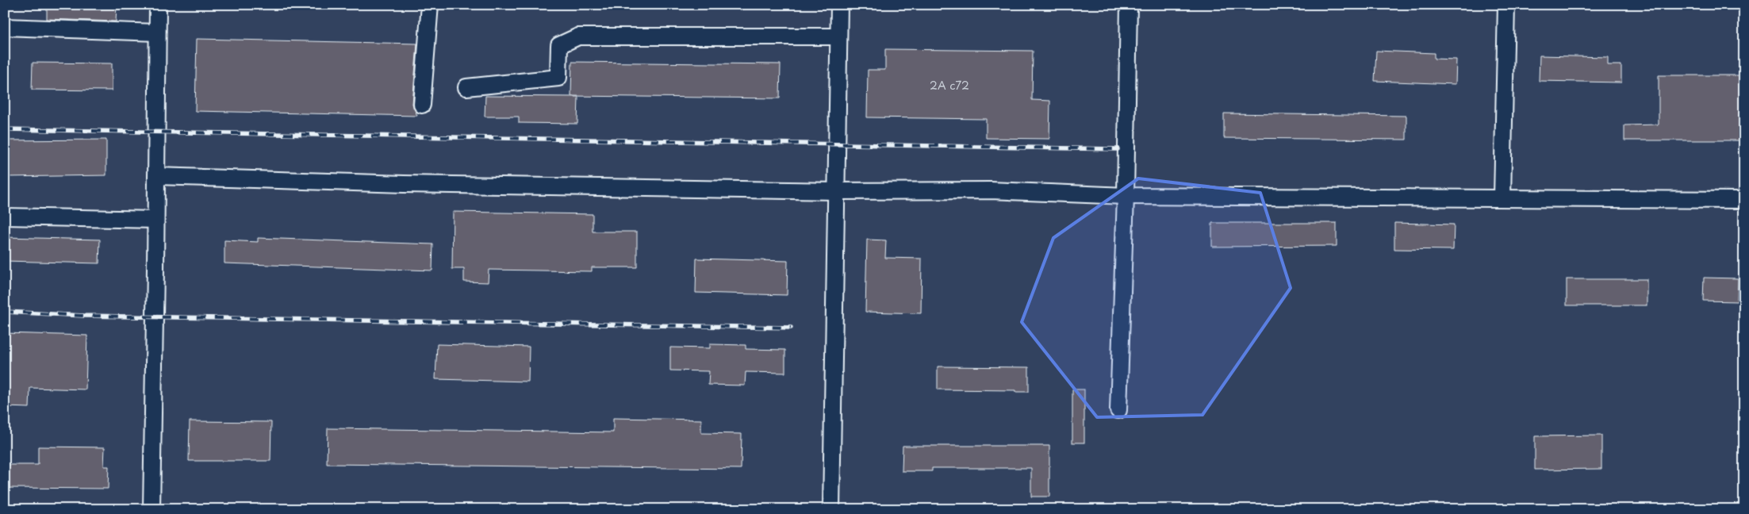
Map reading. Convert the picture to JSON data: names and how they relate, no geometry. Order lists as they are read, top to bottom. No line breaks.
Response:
{"house_numbers":["2А с72"]}
